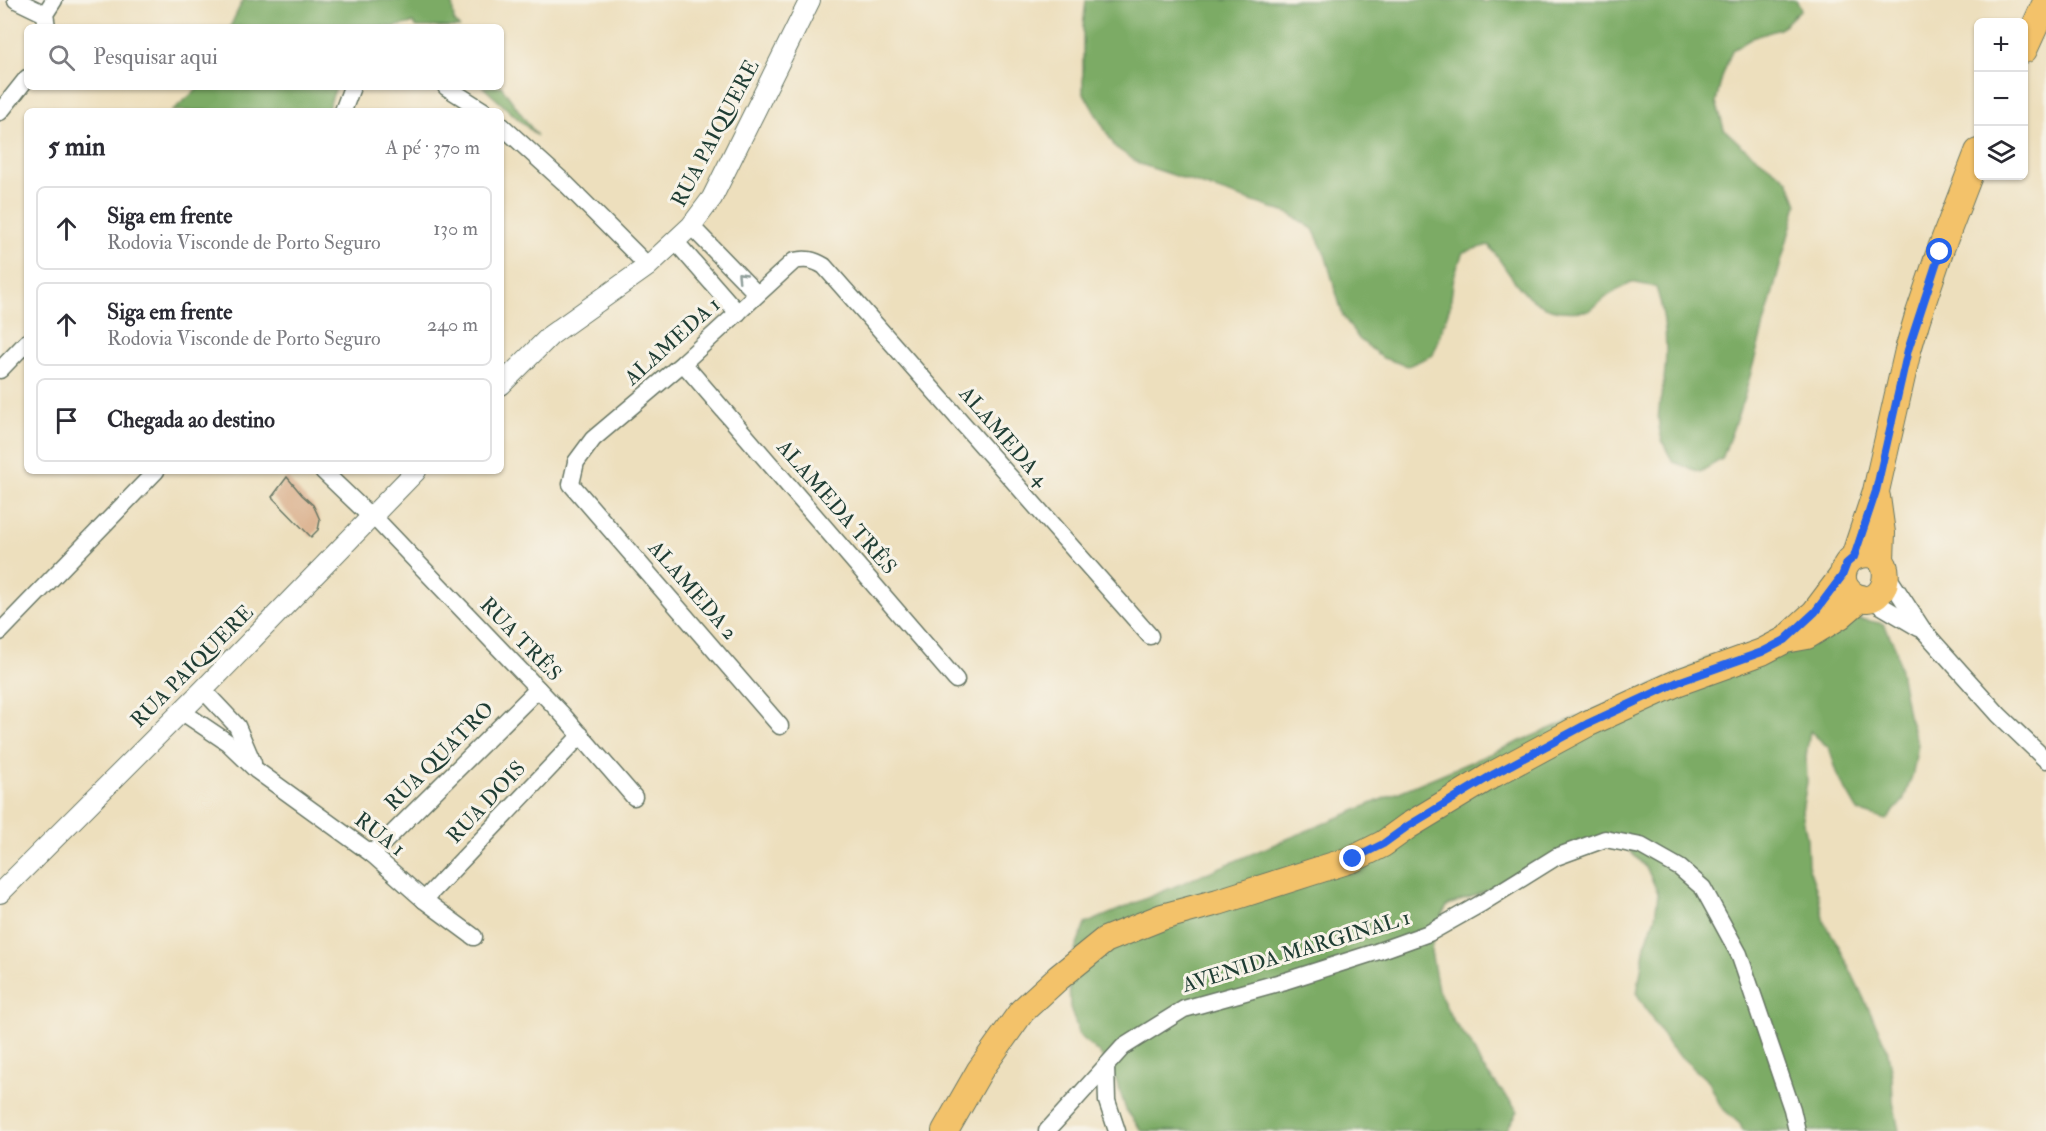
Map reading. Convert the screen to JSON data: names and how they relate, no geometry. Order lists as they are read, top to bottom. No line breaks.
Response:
{"streets":{"street":["RUA PAIQUERE","ALAMEDA 1","ALAMEDA 4","ALAMEDA TRÊS","ALAMEDA 2","RUA TRÊS","RUA QUATRO","RUA DOIS","RUA 1","AVENIDA MARGINAL 1"]},"crossings":[["RUA PAIQUERE","RUA TRÊS"],["RUA PAIQUERE","RUA 1"],["ALAMEDA 1","ALAMEDA 4"],["ALAMEDA 1","ALAMEDA TRÊS"],["ALAMEDA 1","ALAMEDA 2"],["RUA TRÊS","RUA QUATRO"],["RUA TRÊS","RUA DOIS"],["RUA QUATRO","RUA 1"],["RUA DOIS","RUA 1"]],"page":{"map_buttons":["+","−"],"search":"Pesquisar aqui","heading":["5 min","A pé · 370 m"],"list":[["Siga em frente","Rodovia Visconde de Porto Seguro","130 m"],["Siga em frente","Rodovia Visconde de Porto Seguro","240 m"],"Chegada ao destino"]}}
